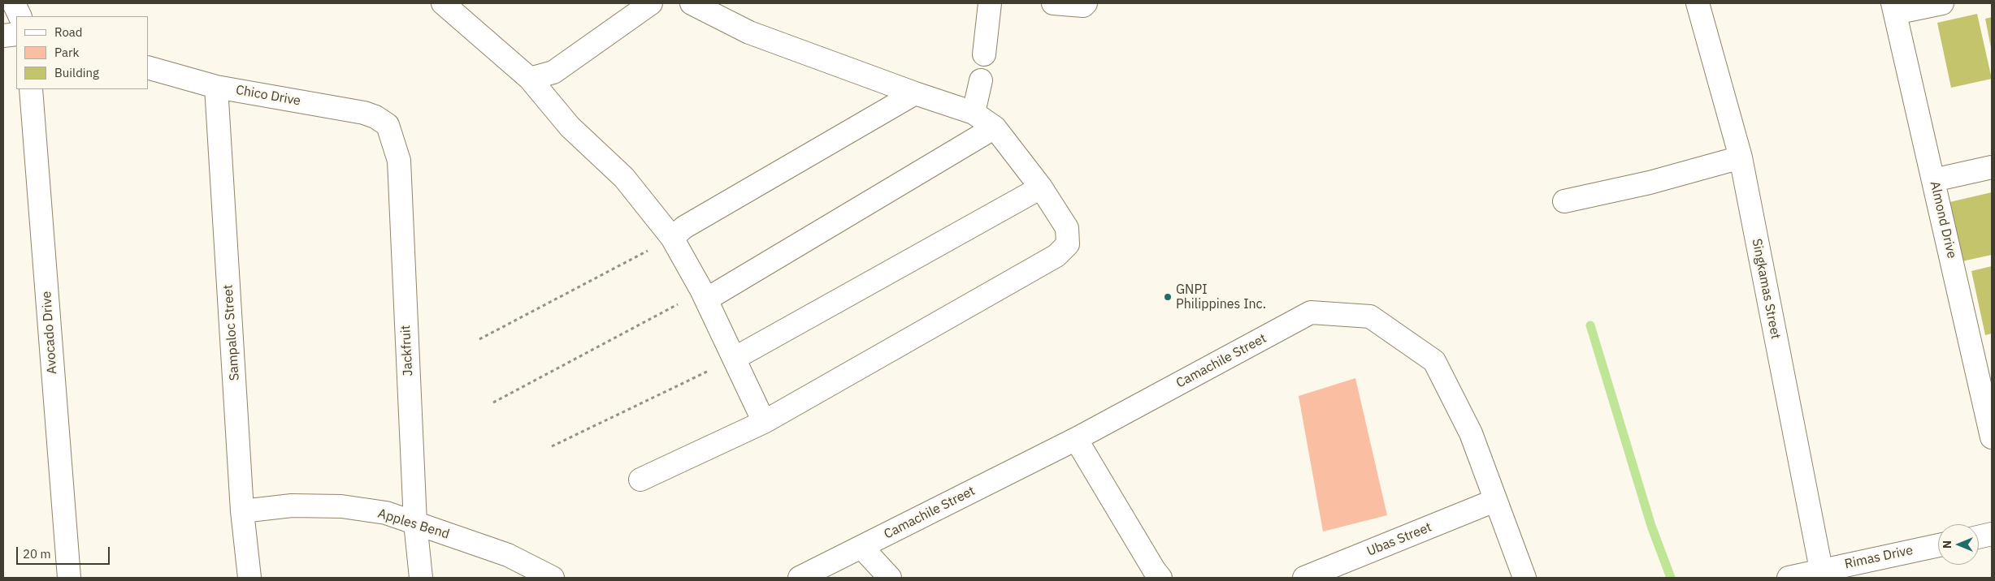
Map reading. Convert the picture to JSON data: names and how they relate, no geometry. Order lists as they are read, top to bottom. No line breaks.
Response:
{"streets":{"street":["Chico Drive","Almond Drive","Singkamas Street","Avocado Drive","Sampaloc Street","Jackfruit","Camachile Street","Apples Bend","Ubas Street","Rimas Drive"]},"crossings":[["Chico Drive","Sampaloc Street"],["Chico Drive","Jackfruit"],["Singkamas Street","Rimas Drive"],["Sampaloc Street","Apples Bend"],["Jackfruit","Apples Bend"],["Camachile Street","Ubas Street"]],"places":["GNPI Philippines Inc."],"legend":["Road","Park","Building"],"scale_bar":"20 m","north":"left"}
